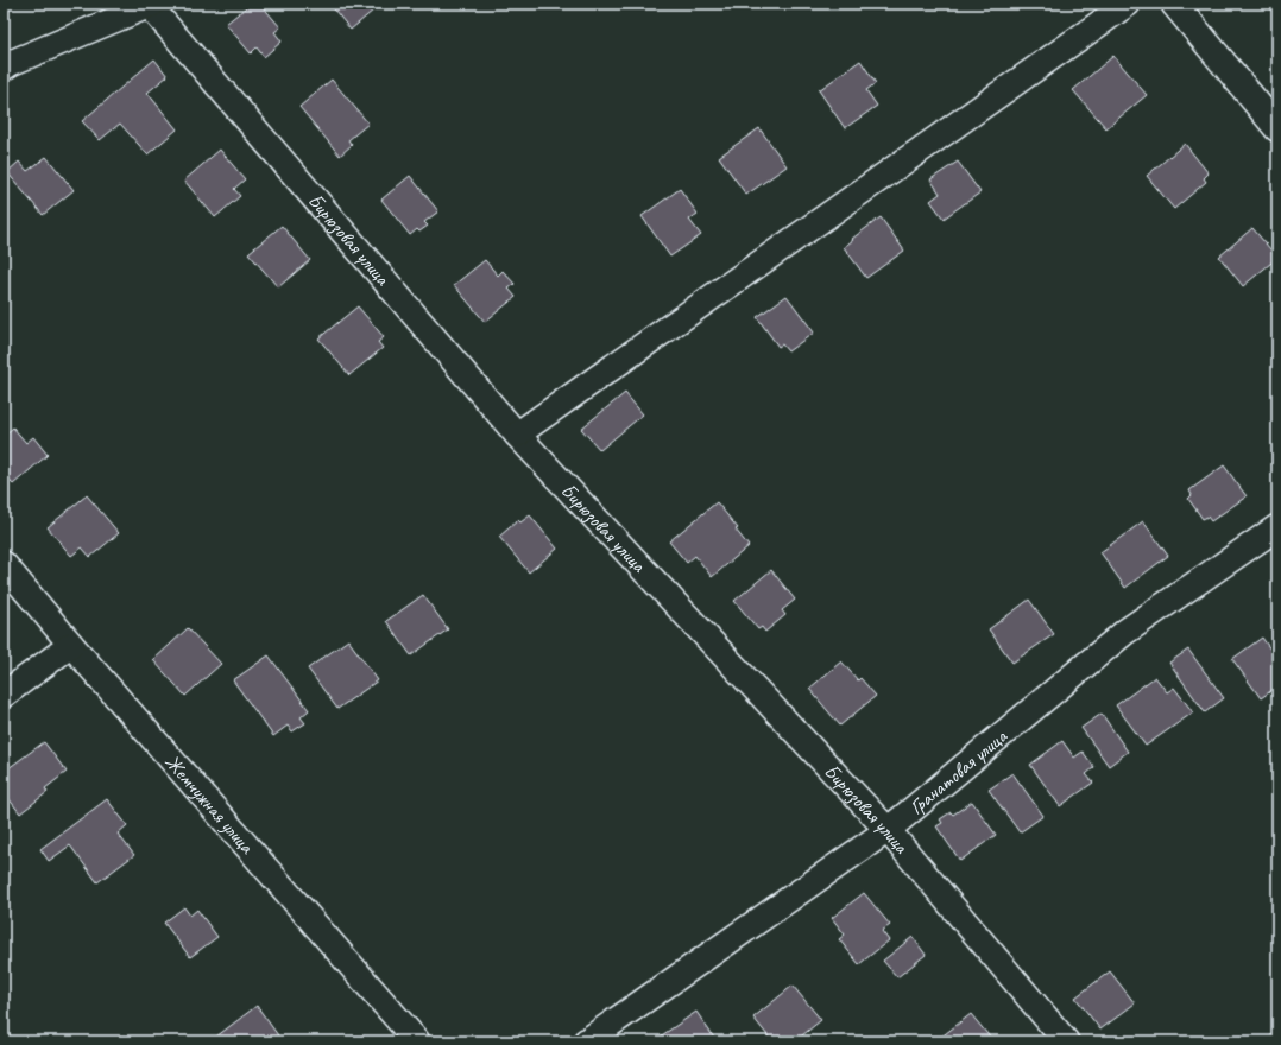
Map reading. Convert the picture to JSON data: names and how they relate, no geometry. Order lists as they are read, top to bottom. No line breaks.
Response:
{"streets":{"street":["Бирюзовая улица","Гранатовая улица","Жемчужная улица"]},"crossings":[["Бирюзовая улица","Гранатовая улица"]]}
